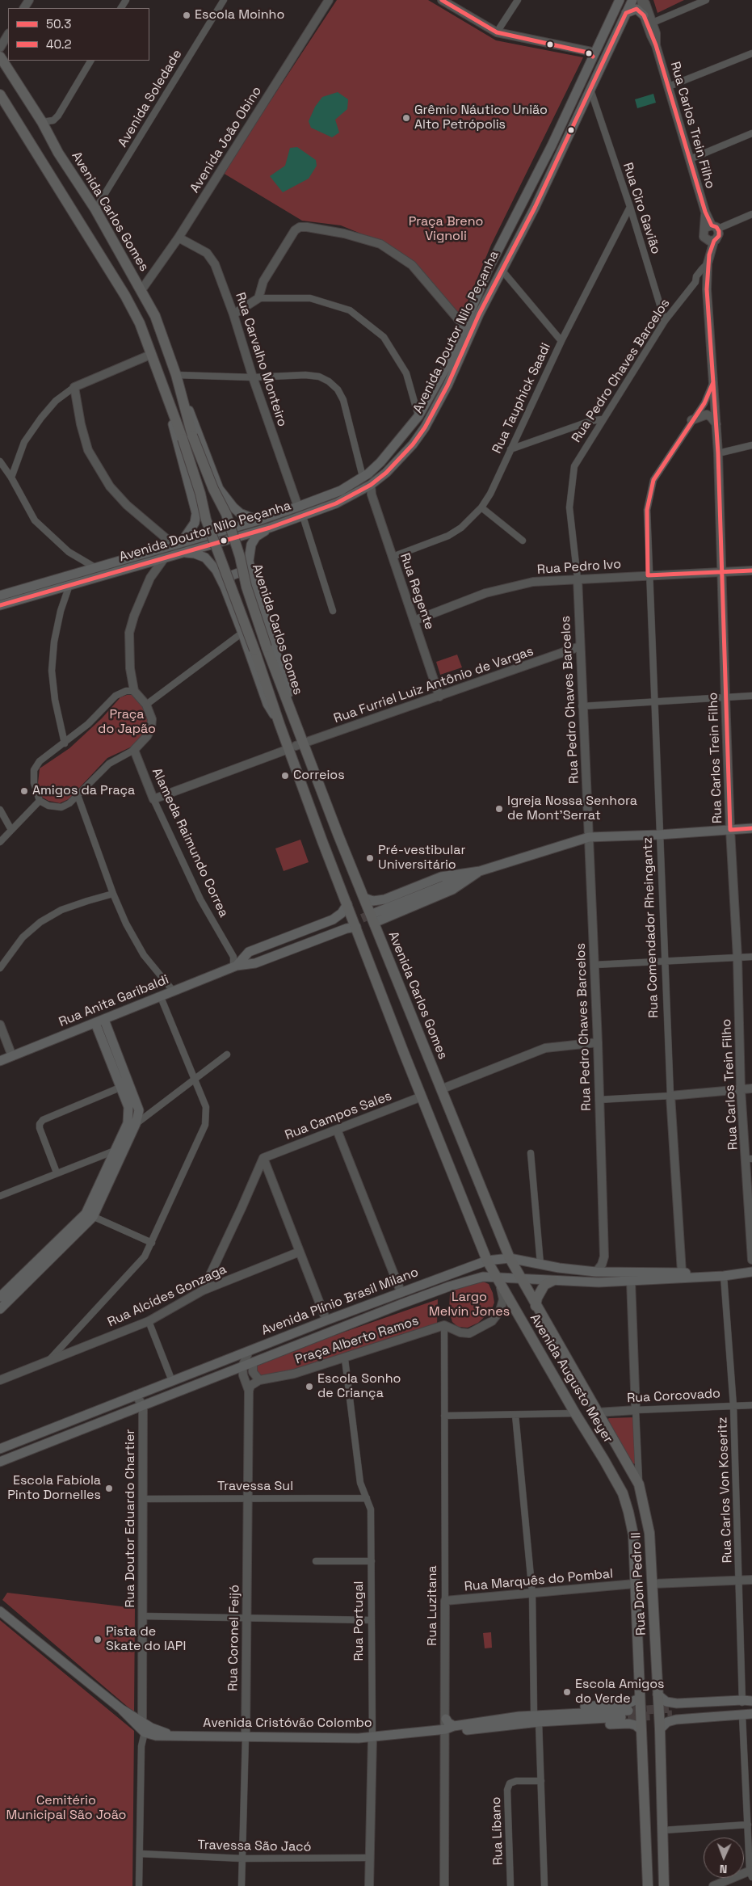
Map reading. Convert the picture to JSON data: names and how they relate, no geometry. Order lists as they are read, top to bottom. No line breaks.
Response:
{"streets":{"main road":["Avenida Carlos Gomes","Avenida Doutor Nilo Peçanha","Rua Anita Garibaldi","Avenida Plínio Brasil Milano","Avenida Augusto Meyer","Rua Dom Pedro II","Avenida Cristóvão Colombo"],"street":["Avenida Soledade","Rua Carlos Trein Filho","Avenida João Obino","Rua Ciro Gavião","Rua Carvalho Monteiro","Rua Pedro Chaves Barcelos","Rua Tauphick Saadi","Rua Pedro Ivo","Rua Regente","Rua Furriel Luiz Antônio de Vargas","Alameda Raimundo Correa","Rua Comendador Rheingantz","Rua Campos Sales","Rua Alcídes Gonzaga","Praça Alberto Ramos","Rua Corcovado","Travessa Sul","Rua Carlos Von Koseritz","Rua Doutor Eduardo Chartier","Rua Marquês do Pombal","Rua Luzitana","Rua Portugal","Rua Coronel Feijó","Rua Líbano","Travessa São Jacó"]},"crossings":[["Avenida Soledade","Avenida Carlos Gomes"],["Rua Carlos Trein Filho","Rua Pedro Chaves Barcelos"],["Rua Carlos Trein Filho","Rua Pedro Ivo"],["Rua Carlos Trein Filho","Rua Comendador Rheingantz"],["Avenida João Obino","Avenida Carlos Gomes"],["Avenida João Obino","Rua Carvalho Monteiro"],["Rua Ciro Gavião","Avenida Doutor Nilo Peçanha"],["Rua Ciro Gavião","Rua Pedro Chaves Barcelos"],["Rua Ciro Gavião","Rua Tauphick Saadi"],["Avenida Carlos Gomes","Avenida Doutor Nilo Peçanha"],["Avenida Carlos Gomes","Rua Furriel Luiz Antônio de Vargas"],["Avenida Carlos Gomes","Rua Anita Garibaldi"],["Avenida Carlos Gomes","Rua Campos Sales"],["Avenida Carlos Gomes","Avenida Plínio Brasil Milano"],["Avenida Carlos Gomes","Avenida Augusto Meyer"],["Avenida Doutor Nilo Peçanha","Rua Carvalho Monteiro"],["Avenida Doutor Nilo Peçanha","Rua Regente"],["Rua Pedro Chaves Barcelos","Rua Pedro Ivo"],["Rua Pedro Chaves Barcelos","Rua Furriel Luiz Antônio de Vargas"],["Rua Pedro Chaves Barcelos","Avenida Plínio Brasil Milano"],["Rua Tauphick Saadi","Rua Regente"],["Rua Pedro Ivo","Rua Regente"],["Rua Pedro Ivo","Rua Comendador Rheingantz"],["Rua Regente","Rua Furriel Luiz Antônio de Vargas"],["Rua Furriel Luiz Antônio de Vargas","Alameda Raimundo Correa"],["Alameda Raimundo Correa","Rua Anita Garibaldi"],["Rua Comendador Rheingantz","Avenida Plínio Brasil Milano"],["Avenida Plínio Brasil Milano","Avenida Augusto Meyer"],["Avenida Plínio Brasil Milano","Rua Carlos Von Koseritz"],["Avenida Plínio Brasil Milano","Rua Doutor Eduardo Chartier"],["Avenida Plínio Brasil Milano","Rua Dom Pedro II"],["Avenida Plínio Brasil Milano","Rua Coronel Feijó"],["Praça Alberto Ramos","Rua Luzitana"],["Praça Alberto Ramos","Rua Portugal"],["Avenida Augusto Meyer","Rua Corcovado"],["Avenida Augusto Meyer","Rua Dom Pedro II"],["Rua Corcovado","Rua Carlos Von Koseritz"],["Rua Corcovado","Rua Dom Pedro II"],["Travessa Sul","Rua Doutor Eduardo Chartier"],["Travessa Sul","Rua Portugal"],["Travessa Sul","Rua Coronel Feijó"],["Rua Doutor Eduardo Chartier","Avenida Cristóvão Colombo"],["Rua Doutor Eduardo Chartier","Travessa São Jacó"],["Rua Marquês do Pombal","Rua Dom Pedro II"],["Rua Marquês do Pombal","Rua Luzitana"],["Rua Dom Pedro II","Avenida Cristóvão Colombo"],["Rua Portugal","Avenida Cristóvão Colombo"],["Rua Portugal","Travessa São Jacó"],["Rua Coronel Feijó","Avenida Cristóvão Colombo"],["Rua Coronel Feijó","Travessa São Jacó"]],"parks":["Praça Breno Vignoli","Praça do Japão","Largo Melvin Jones","Cemitério Municipal São João"],"places":["Escola Moinho","Grêmio Náutico União Alto Petrópolis","Correios","Amigos da Praça","Igreja Nossa Senhora de Mont'Serrat","Pré-vestibular Universitário","Escola Sonho de Criança","Escola Fabíola Pinto Dornelles","Pista de Skate do IAPI","Escola Amigos do Verde"],"lines":["transit line 40.2","transit line 50.3"],"legend":["50.3","40.2"],"north":"bottom"}
